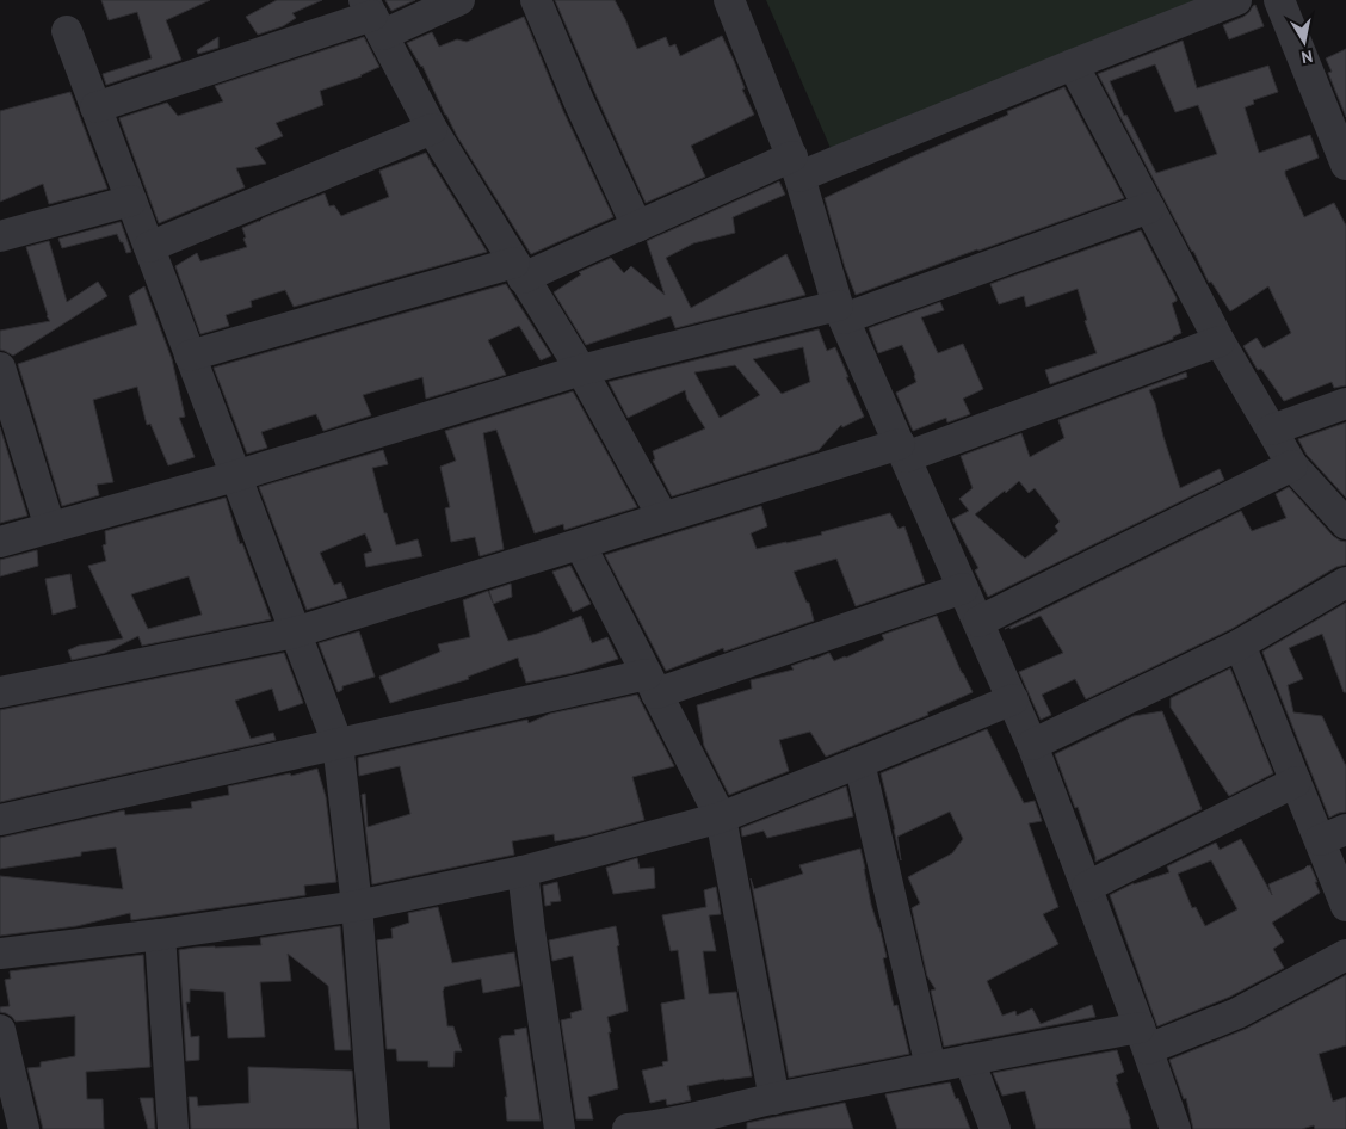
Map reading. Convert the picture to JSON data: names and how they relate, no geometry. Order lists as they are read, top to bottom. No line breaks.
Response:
{"north":"bottom"}
